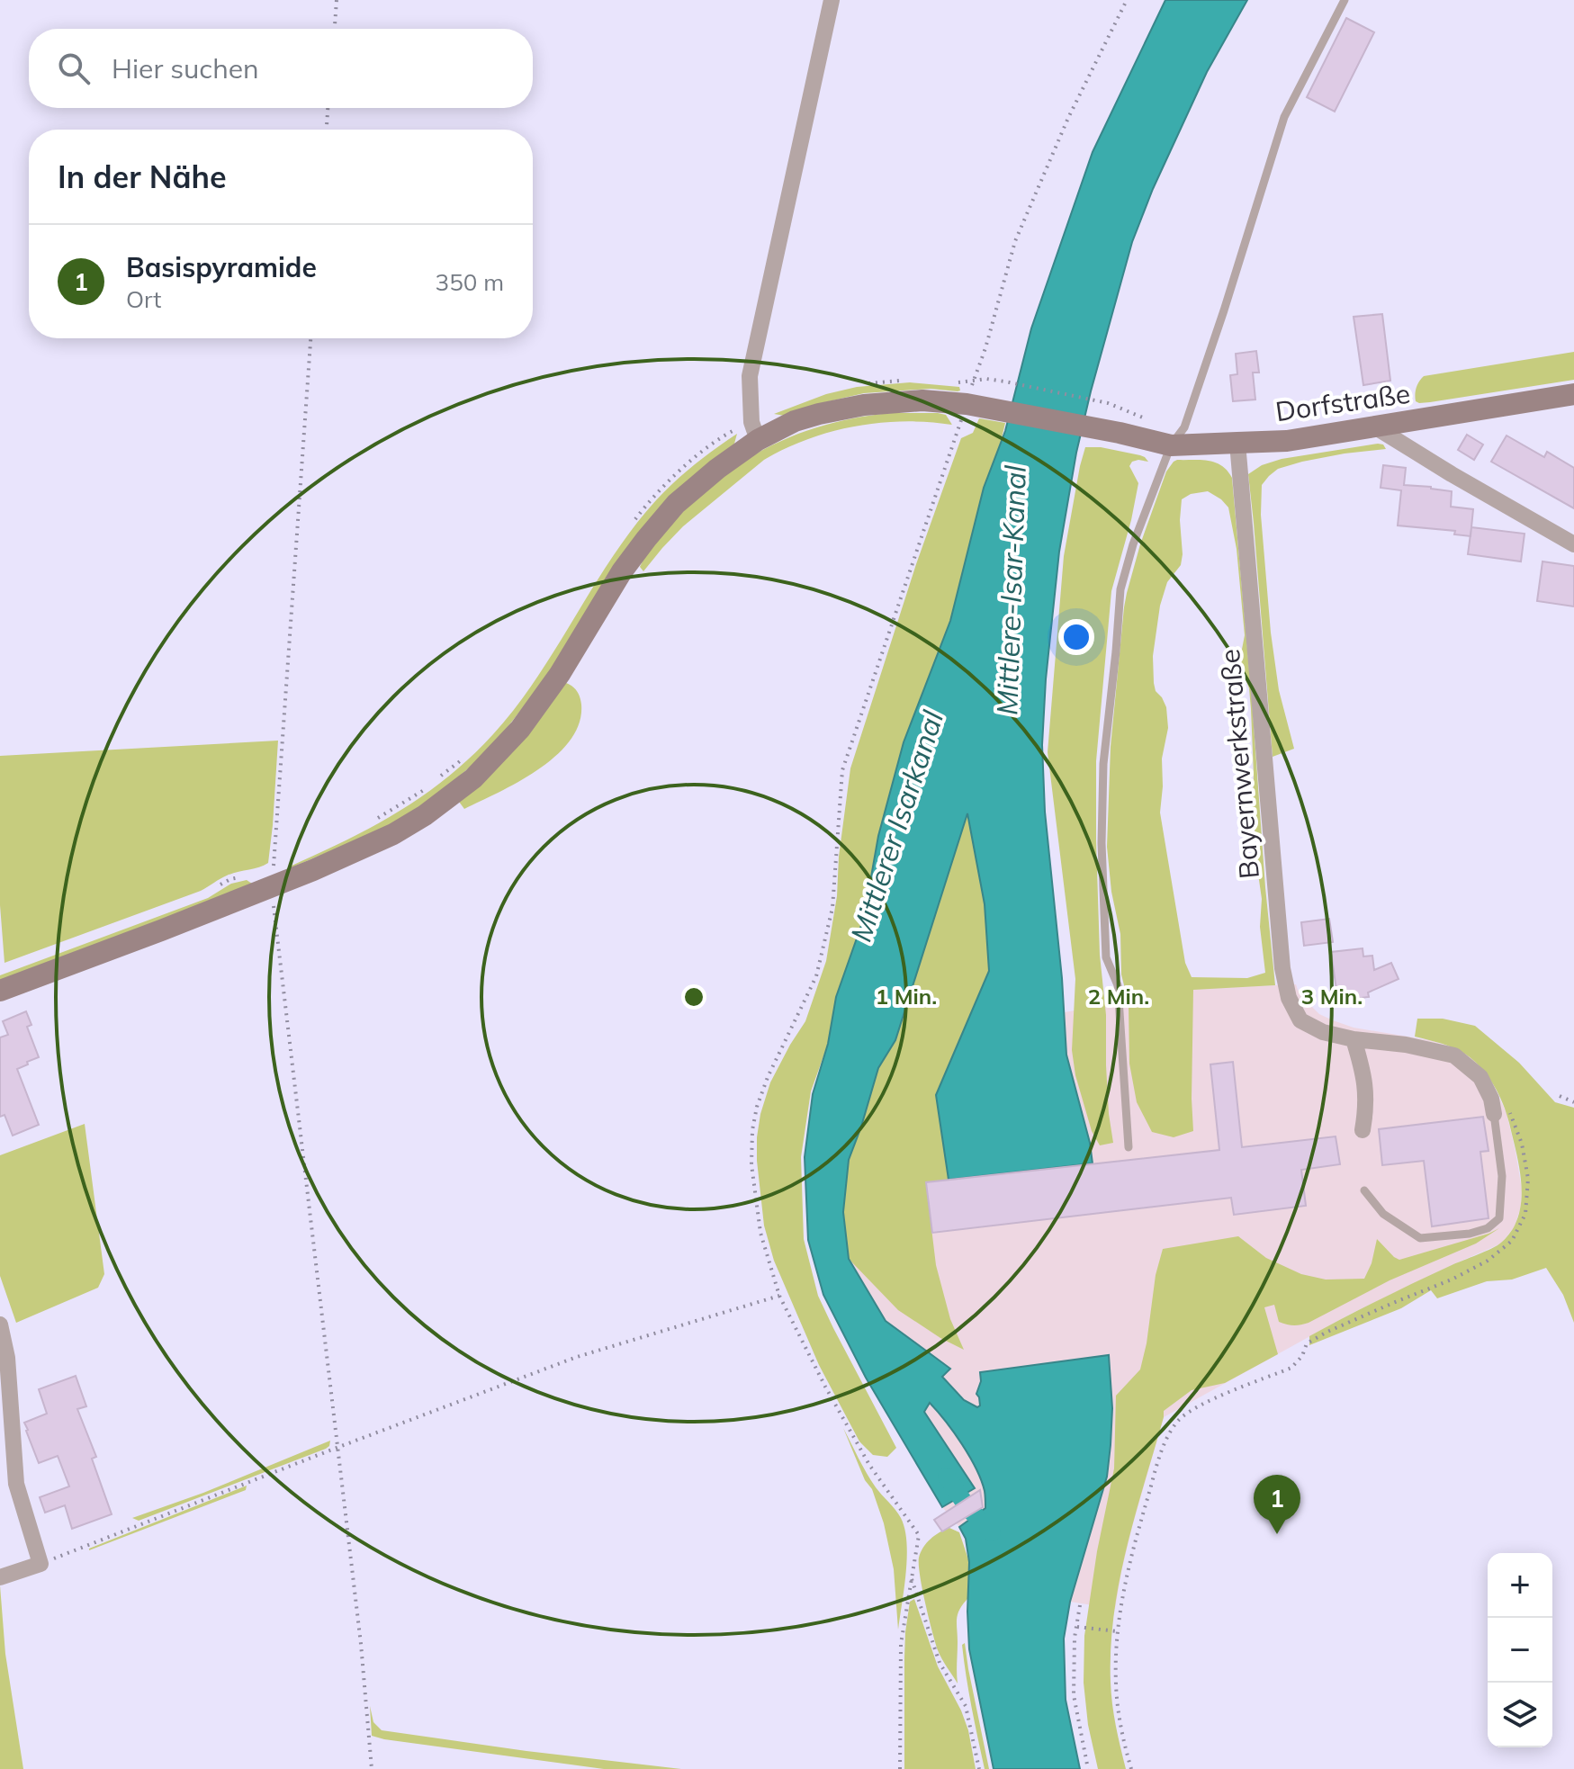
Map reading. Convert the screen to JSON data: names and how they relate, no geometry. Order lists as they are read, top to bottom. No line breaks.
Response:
{"streets":{"street":["Dorfstraße","Bayernwerkstraße"]},"crossings":[["Dorfstraße","Bayernwerkstraße"]],"water":["Mittlere-Isar-Kanal","Mittlerer Isarkanal"],"page":{"search":"Hier suchen","heading":"In der Nähe","list":[{"mark":"1","name":"Basispyramide","note":"Ort","value":"350 m"}],"pins":"1","map_buttons":["+","−"]},"rings":["1 Min.","2 Min.","3 Min."]}
